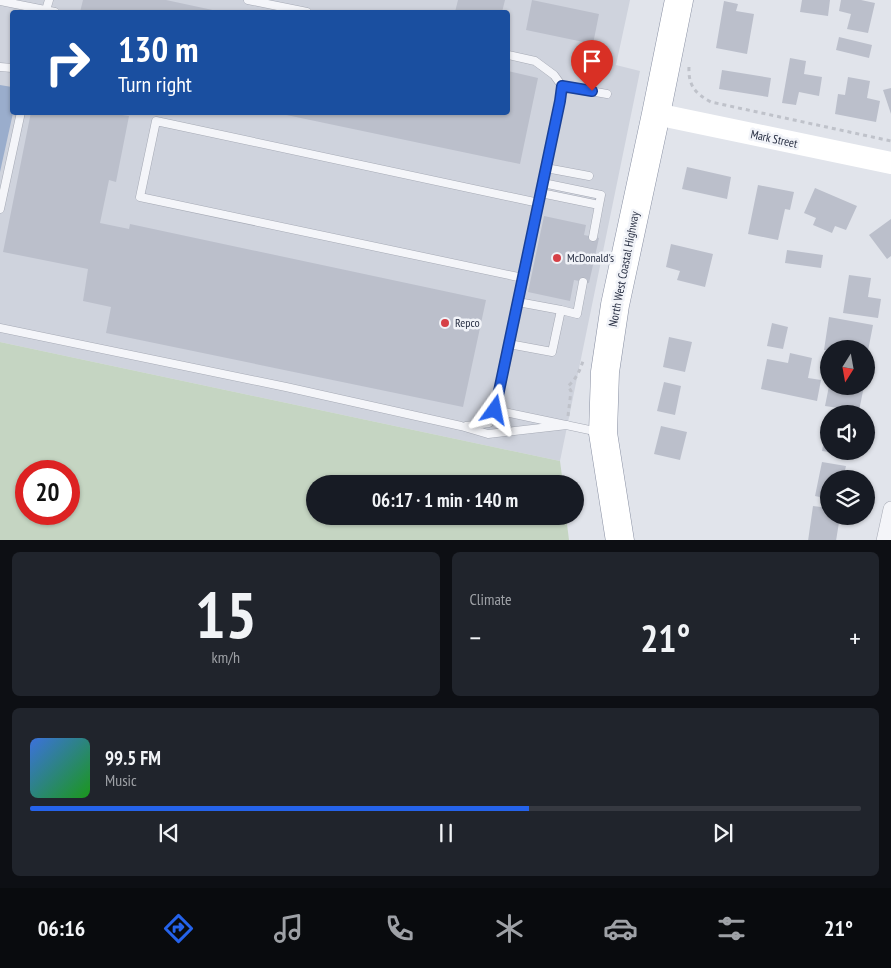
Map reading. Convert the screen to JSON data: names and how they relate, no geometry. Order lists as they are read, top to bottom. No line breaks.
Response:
{"streets":{"highway":["North West Coastal Highway"],"street":["Mark Street"]},"crossings":[["Mark Street","North West Coastal Highway"]],"places":["McDonald's","Repco"],"north":"bottom","page":{"turn":["130 m","Turn right"],"limit":"20","trip":"06:17 · 1 min · 140 m","tile":[["15","km/h"],"Climate"],"heat":["−","21°","+"],"song":["99.5 FM","Music"],"tabs":["06:16","21°"]}}
